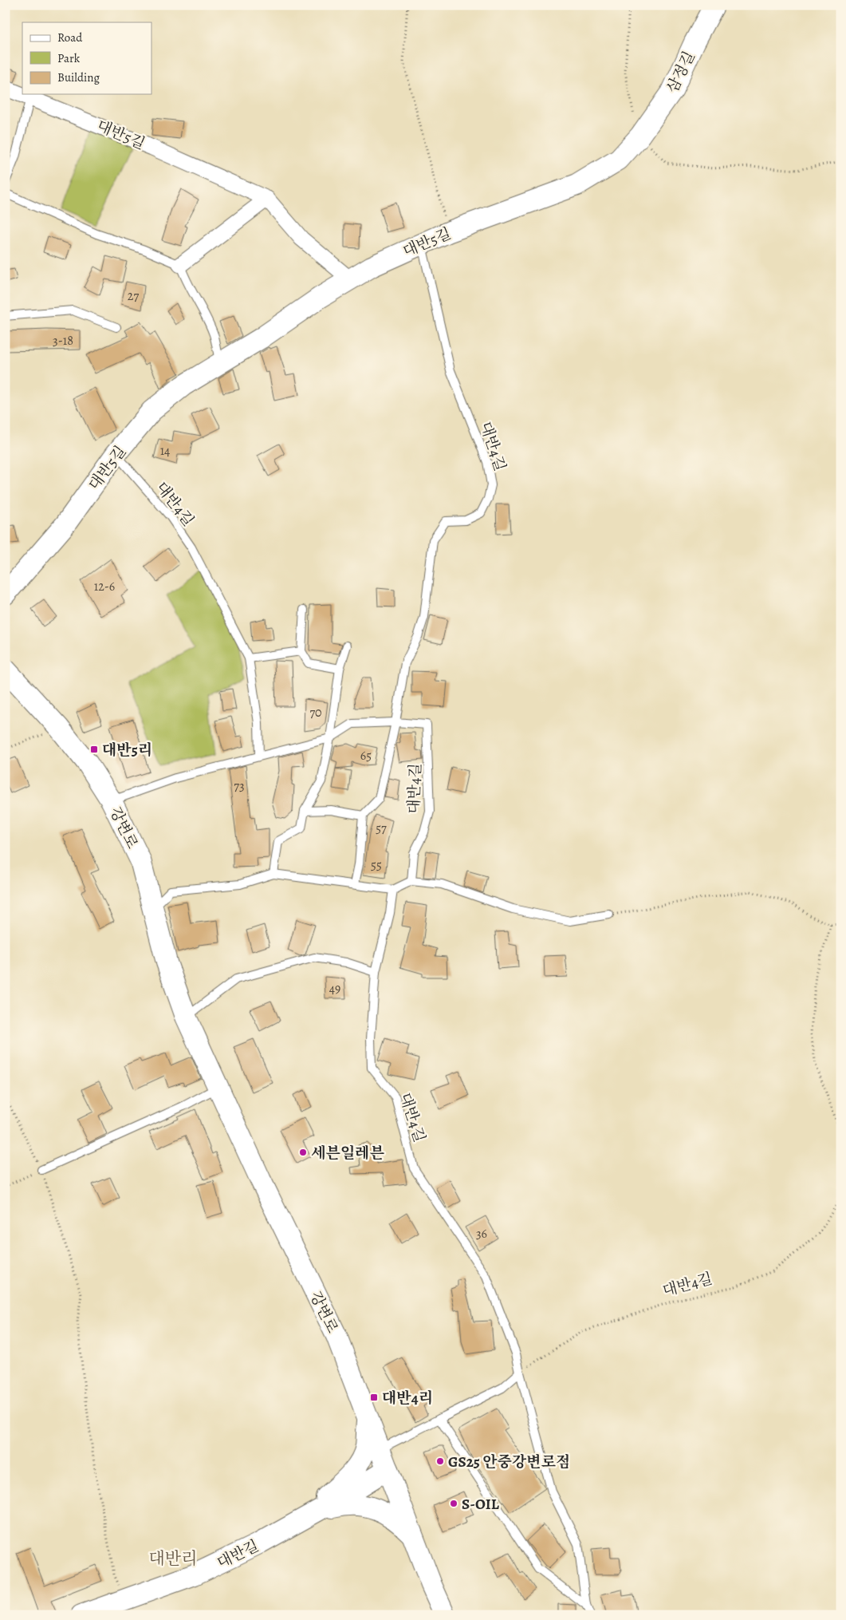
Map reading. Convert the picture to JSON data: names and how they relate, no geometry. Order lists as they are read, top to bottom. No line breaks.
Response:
{"streets":{"street":["삼정길","대반5길","강변로","대반길"],"lane":["대반4길"]},"crossings":[["삼정길","대반5길"],["대반5길","대반4길"],["대반4길","강변로"],["강변로","대반길"]],"districts":["대반리"],"places":{"transit":["대반5리","대반4리"],"other":["세븐일레븐","GS25 안중강변로점","S-OIL"]},"house_numbers":["27","3-18","14","12-6","70","65","73","57","55","49","36"],"legend":["Road","Park","Building"]}
